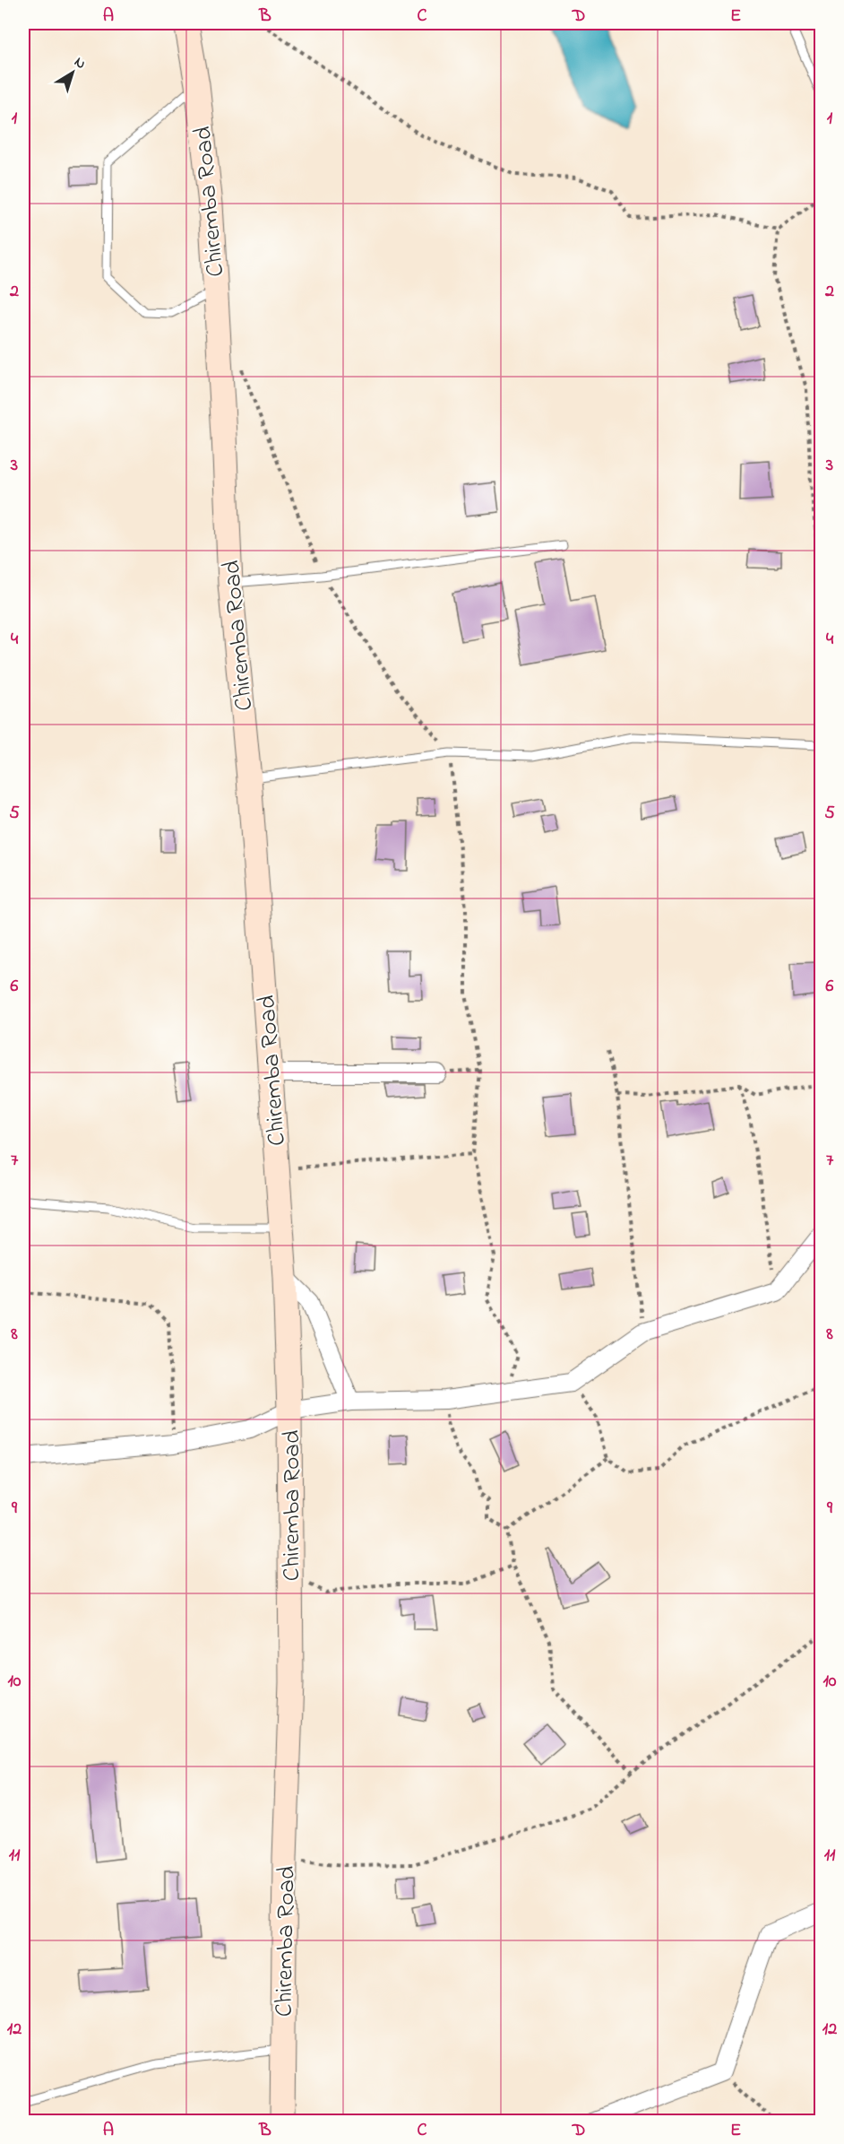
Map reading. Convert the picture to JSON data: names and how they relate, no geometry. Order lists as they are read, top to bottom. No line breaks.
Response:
{"streets":{"main road":["Chiremba Road"]},"north":"top right","grid":{"columns":["A","B","C","D","E"],"rows":["1","2","3","4","5","6","7","8","9","10","11","12"]}}
